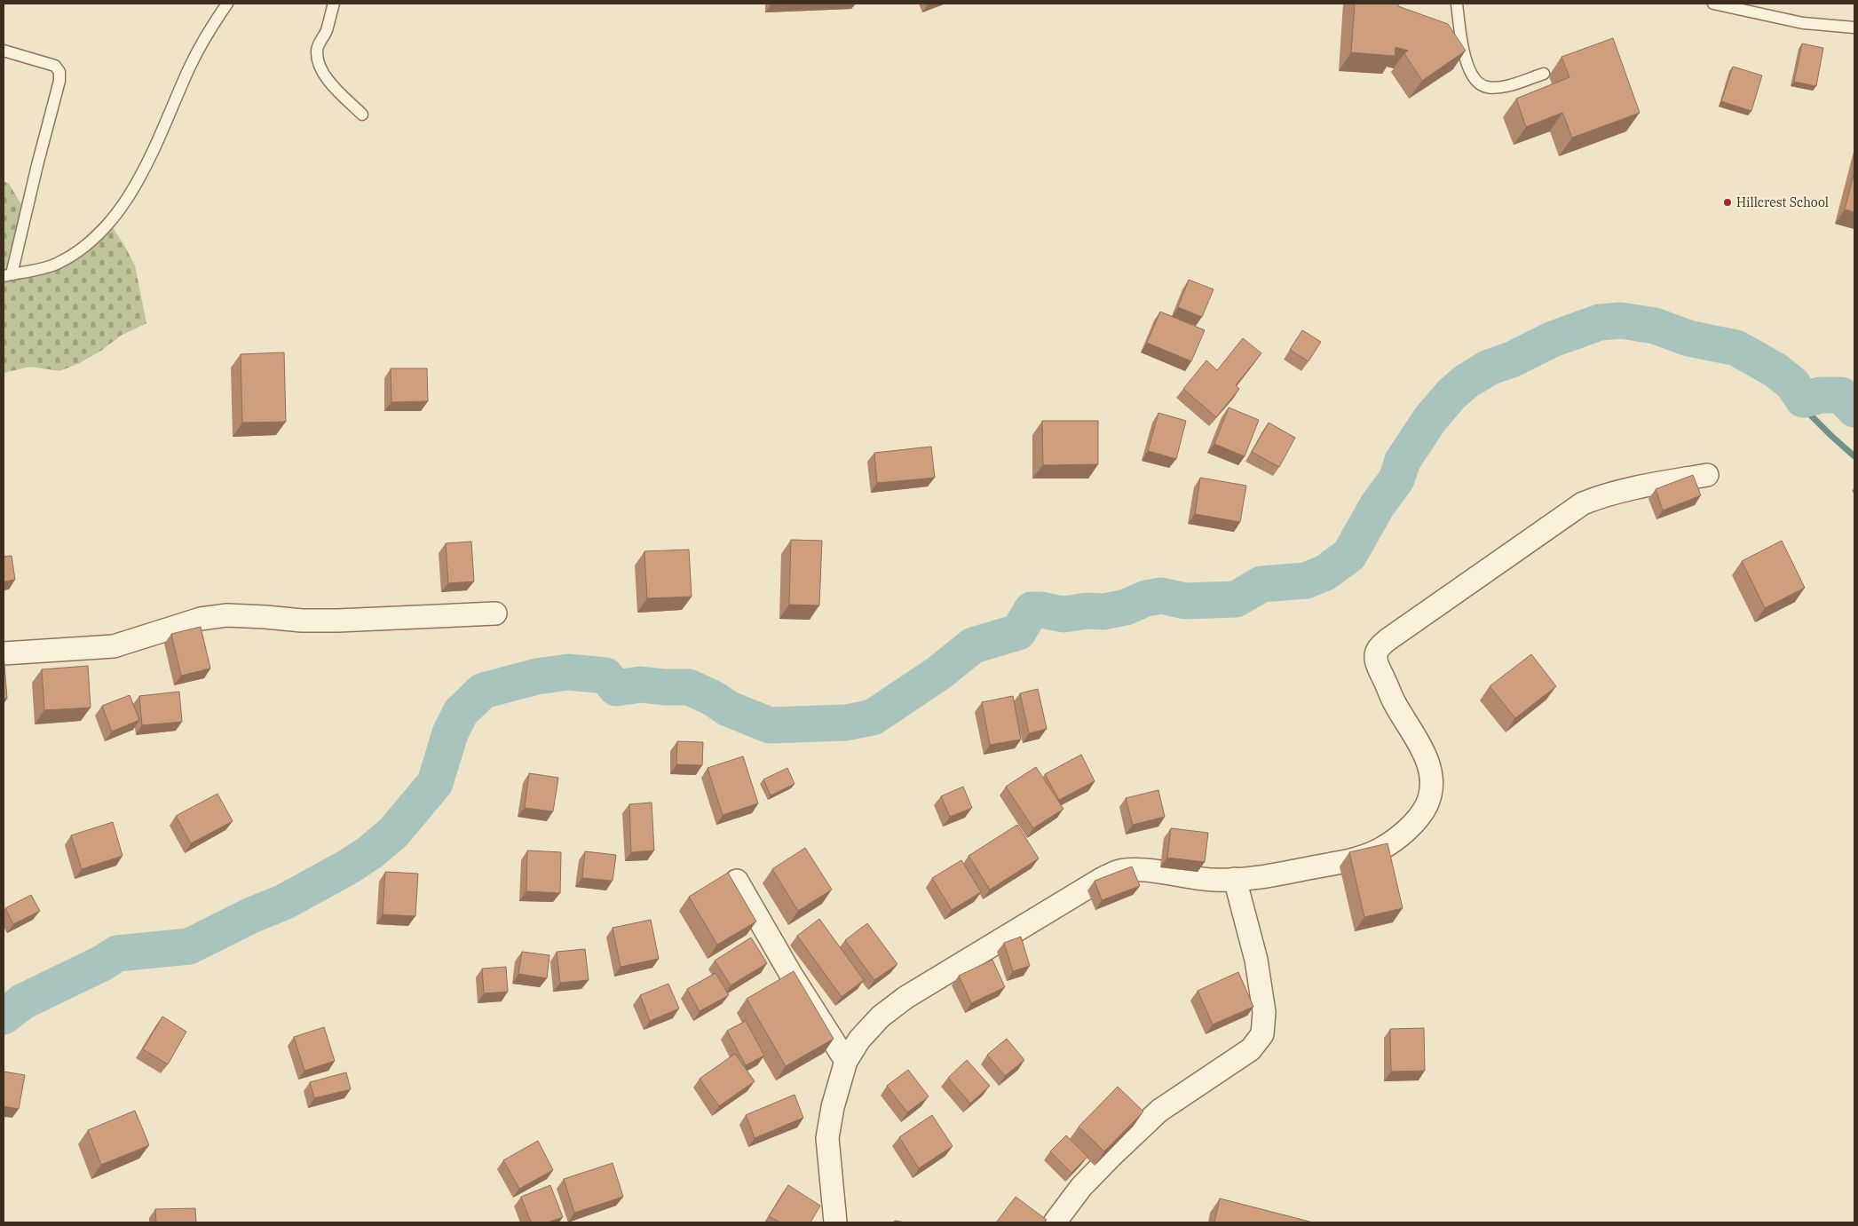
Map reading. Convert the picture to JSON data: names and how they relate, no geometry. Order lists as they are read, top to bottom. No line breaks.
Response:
{"places":["Hillcrest School"]}
